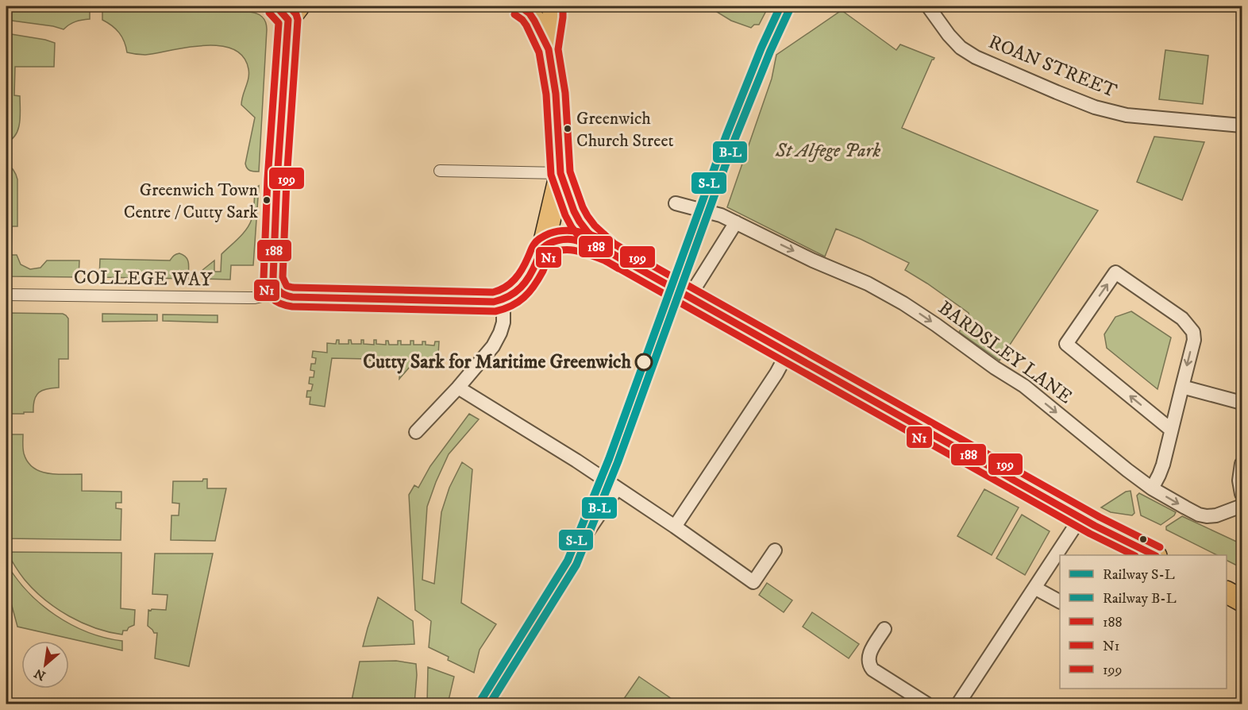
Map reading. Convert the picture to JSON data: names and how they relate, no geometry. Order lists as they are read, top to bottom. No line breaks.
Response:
{"streets":{"street":["ROAN STREET","COLLEGE WAY","BARDSLEY LANE"]},"one_way":["BARDSLEY LANE"],"parks":["St Alfege Park"],"places":["Greenwich Church Street","Greenwich Town Centre / Cutty Sark","Cutty Sark for Maritime Greenwich"],"lines":["rail line S-L","transit line 188","transit line 199","rail line B-L","transit line N1"],"legend":["Railway S-L","Railway B-L","188","N1","199"],"north":"bottom left"}
